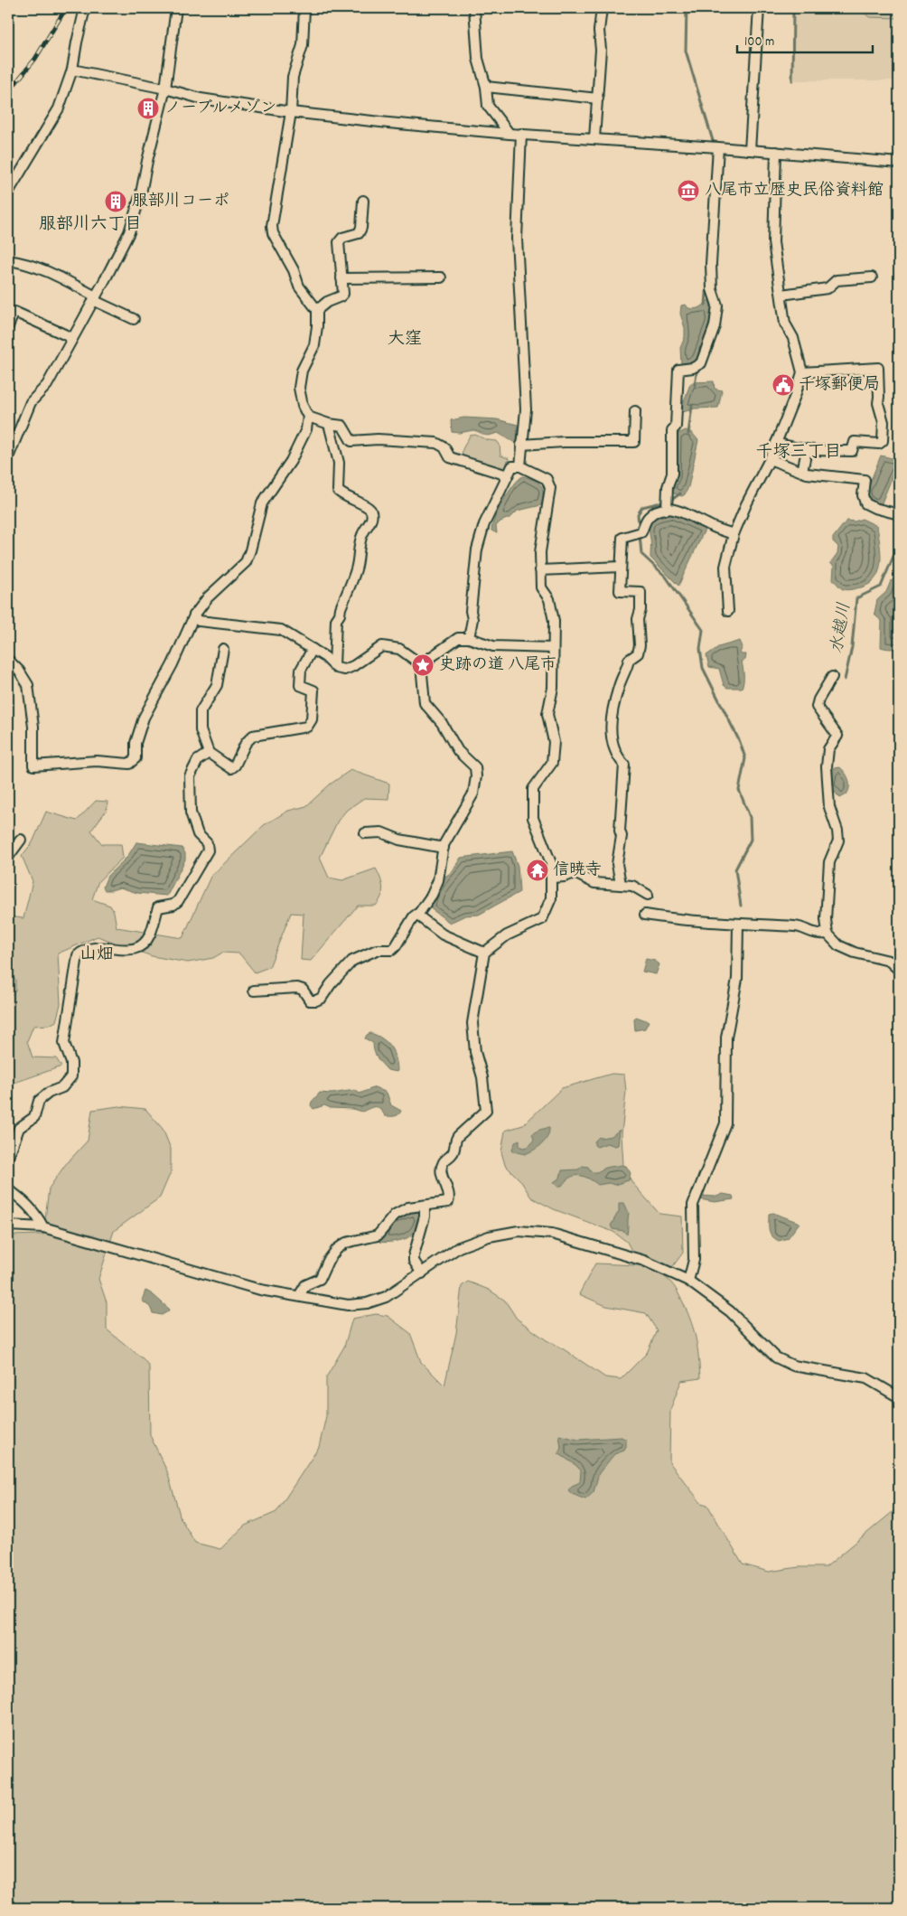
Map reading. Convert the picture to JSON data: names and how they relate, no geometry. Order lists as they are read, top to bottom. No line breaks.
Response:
{"districts":["服部川六丁目","大窪","千塚三丁目","山畑"],"water":["水越川"],"places":{"building":["ノーブルメゾン","服部川コーポ"],"museum":["八尾市立歴史民俗資料館"],"public building":["千塚郵便局"],"place":["史跡の道 八尾市"],"temple":["信暁寺"]},"scale_bar":"100 m"}
